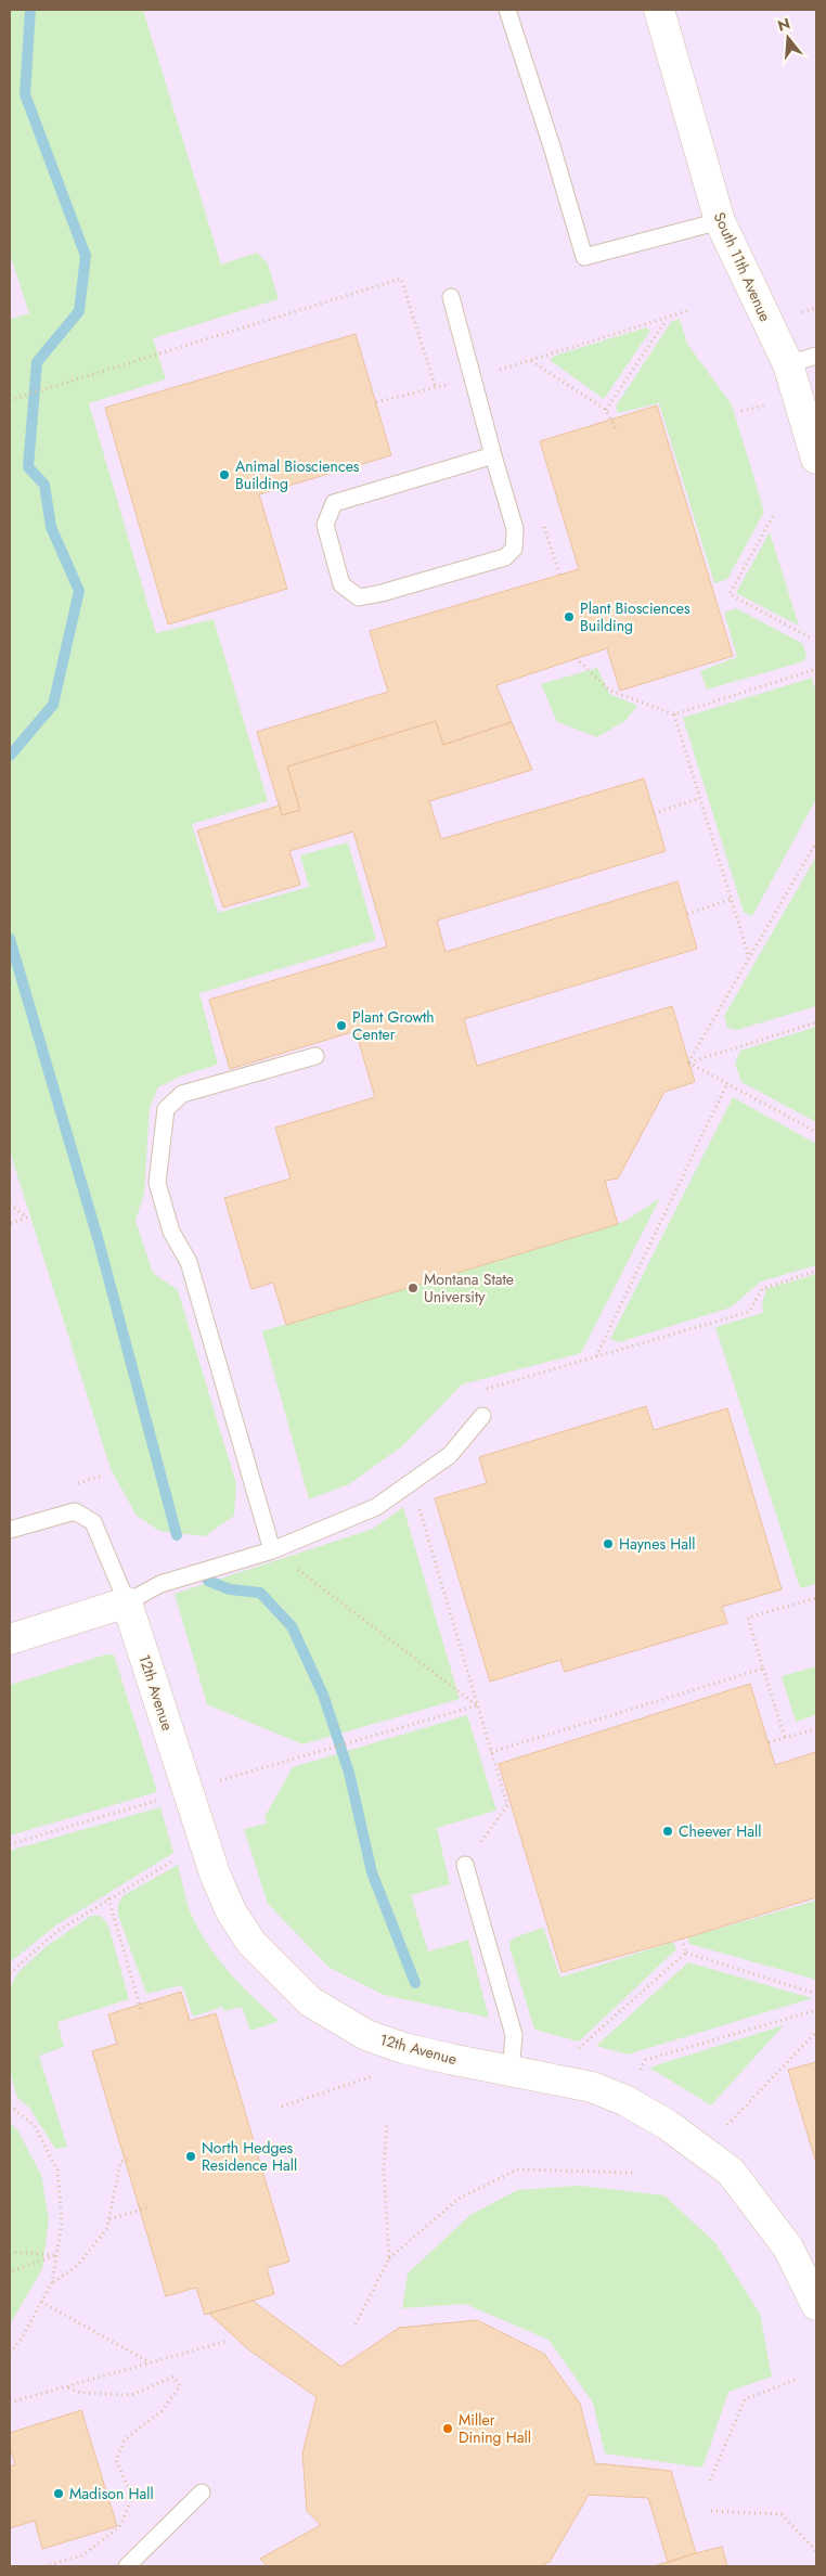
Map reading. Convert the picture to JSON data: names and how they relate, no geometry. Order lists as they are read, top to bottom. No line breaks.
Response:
{"streets":{"street":["South 11th Avenue","12th Avenue"]},"places":["Animal Biosciences Building","Plant Biosciences Building","Plant Growth Center","Montana State University","Haynes Hall","Cheever Hall","North Hedges Residence Hall","Miller Dining Hall","Madison Hall"],"north":"top"}
